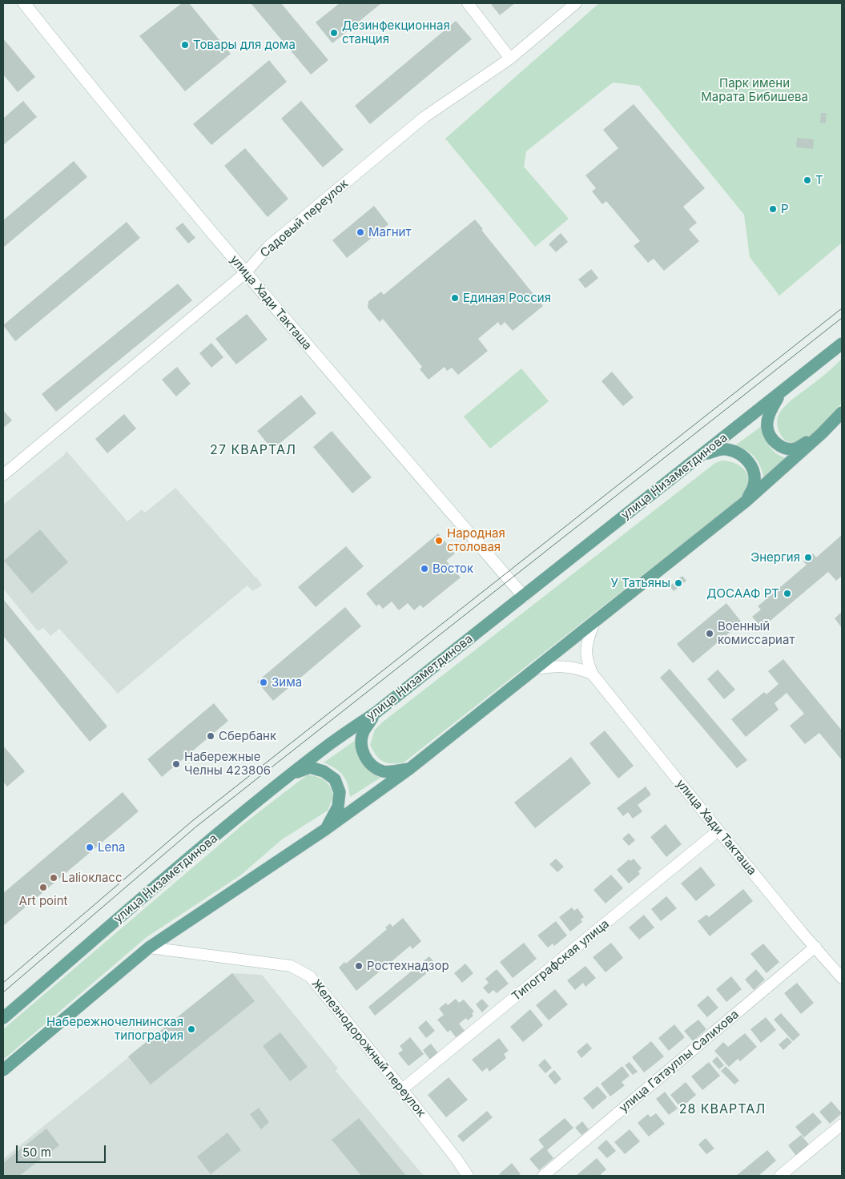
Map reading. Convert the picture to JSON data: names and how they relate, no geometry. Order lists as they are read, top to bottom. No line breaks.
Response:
{"streets":{"main road":["улица Хади Такташа","улица Низаметдинова"],"street":["Садовый переулок","Типографская улица","Железнодорожный переулок","улица Гатауллы Салихова"]},"crossings":[["Садовый переулок","улица Хади Такташа"],["улица Хади Такташа","улица Низаметдинова"],["улица Хади Такташа","Типографская улица"],["улица Хади Такташа","улица Гатауллы Салихова"],["Типографская улица","Железнодорожный переулок"]],"districts":["27 КВАРТАЛ","28 КВАРТАЛ"],"parks":["Парк имени Марата Бибишева"],"places":["Дезинфекционная станция","Товары для дома","Т","Р","Магнит","Единая Россия","Народная столовая","Энергия","Восток","У Татьяны","ДОСААФ РТ","Военный комиссариат","Зима","Сбербанк","Набережные Челны 423806","Lena","Lalioкласс","Art point","Ростехнадзор","Набережночелнинская типография"],"scale_bar":"50 m"}
